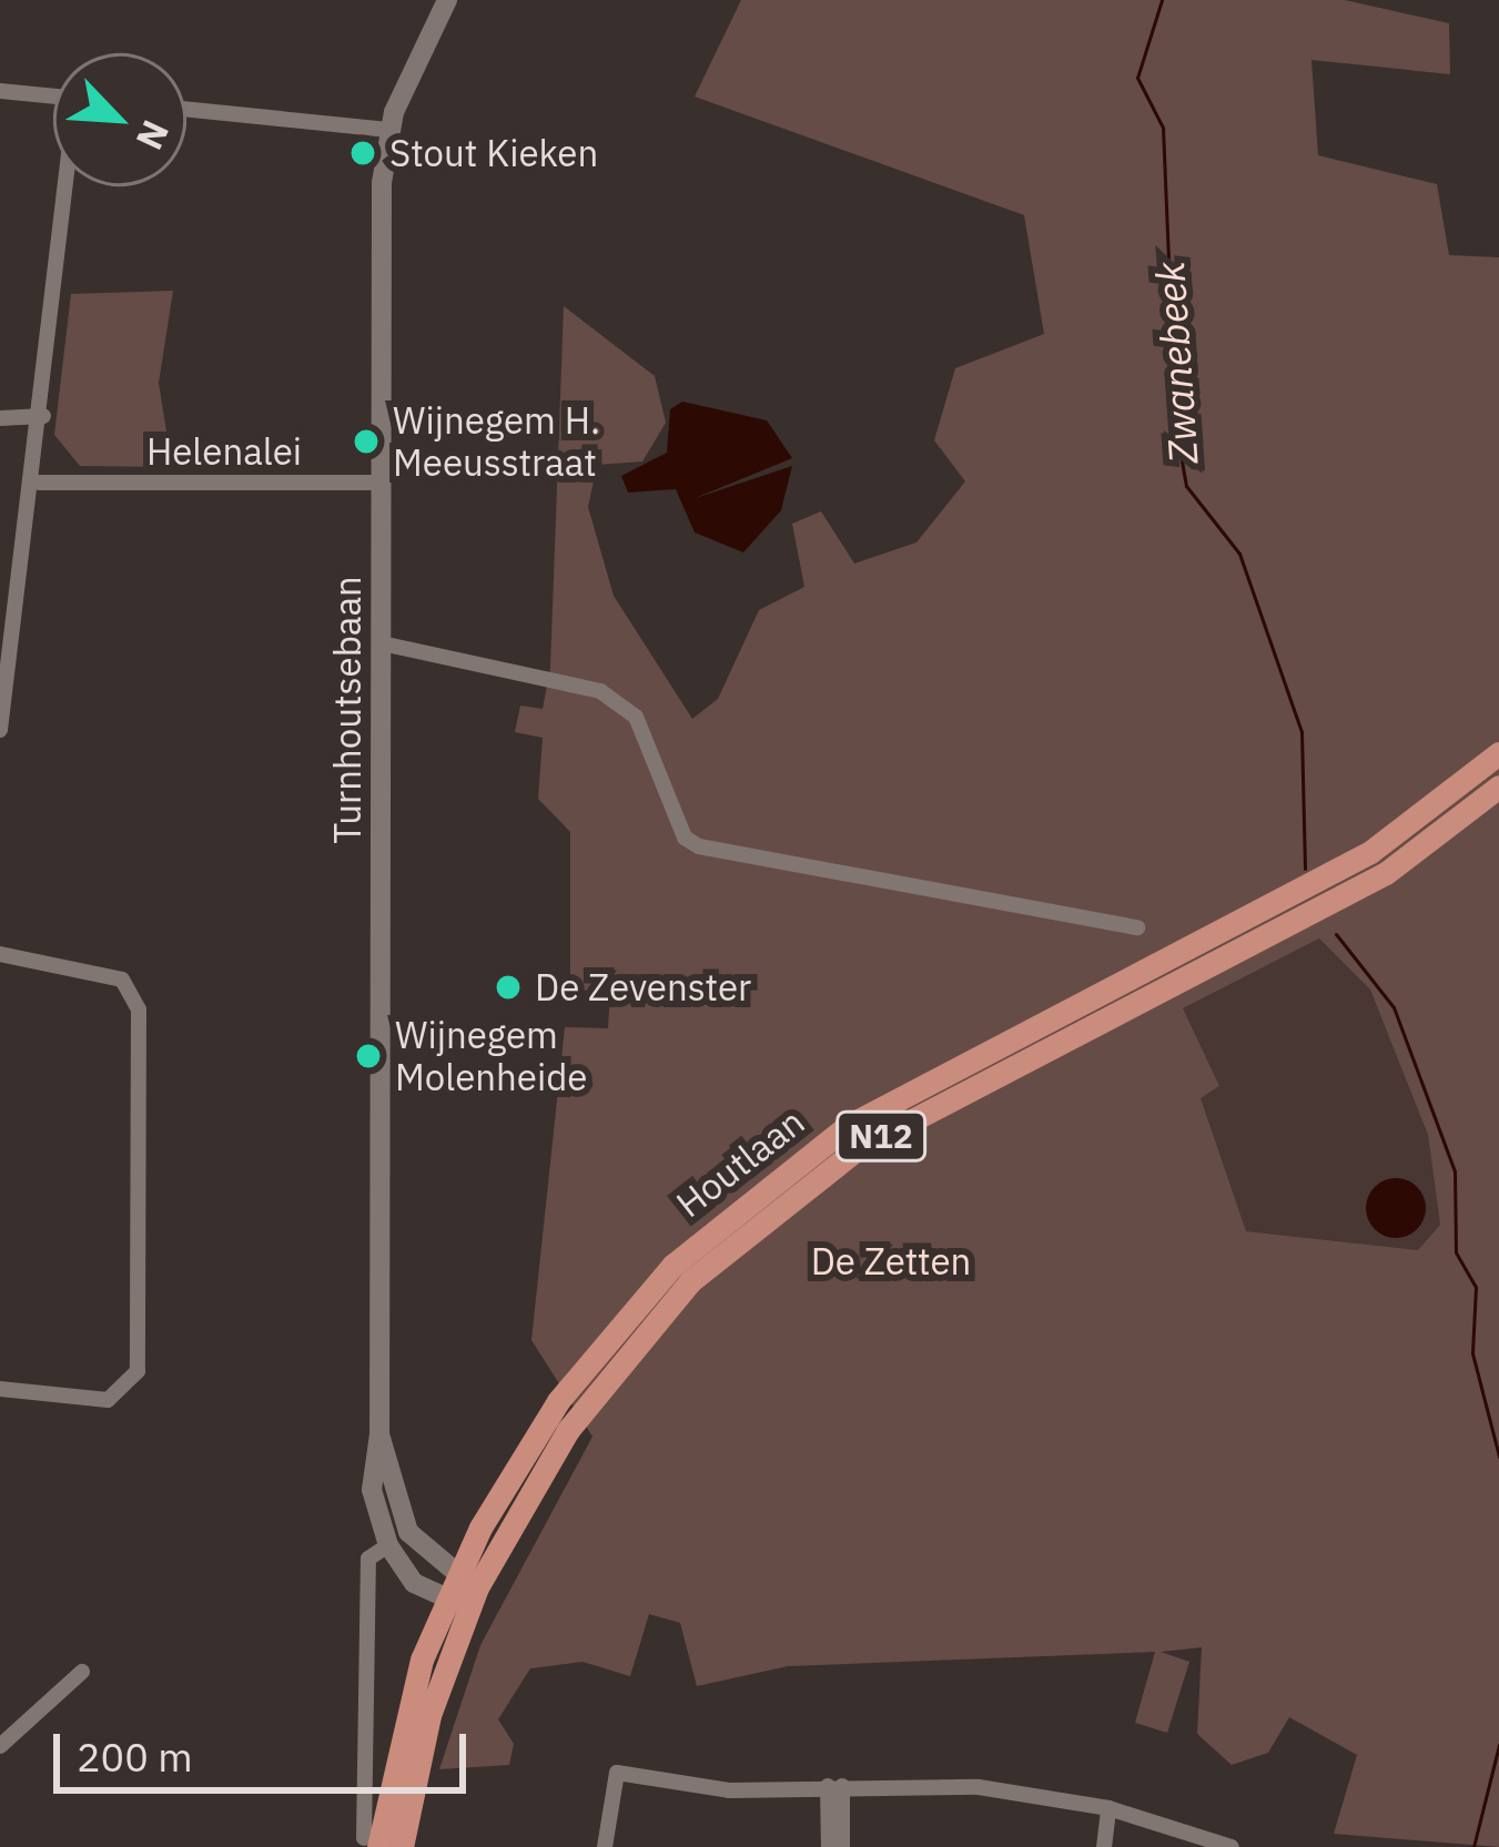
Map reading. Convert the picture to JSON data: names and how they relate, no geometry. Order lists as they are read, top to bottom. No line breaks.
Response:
{"streets":{"main road":["Turnhoutsebaan","N12","Houtlaan"],"street":["Helenalei"]},"crossings":[["Helenalei","Turnhoutsebaan"],["Turnhoutsebaan","Houtlaan"]],"water":["Zwanebeek"],"parks":["De Zetten"],"places":["Stout Kieken","Wijnegem H. Meeusstraat","De Zevenster","Wijnegem Molenheide"],"scale_bar":"200 m","north":"bottom right"}
